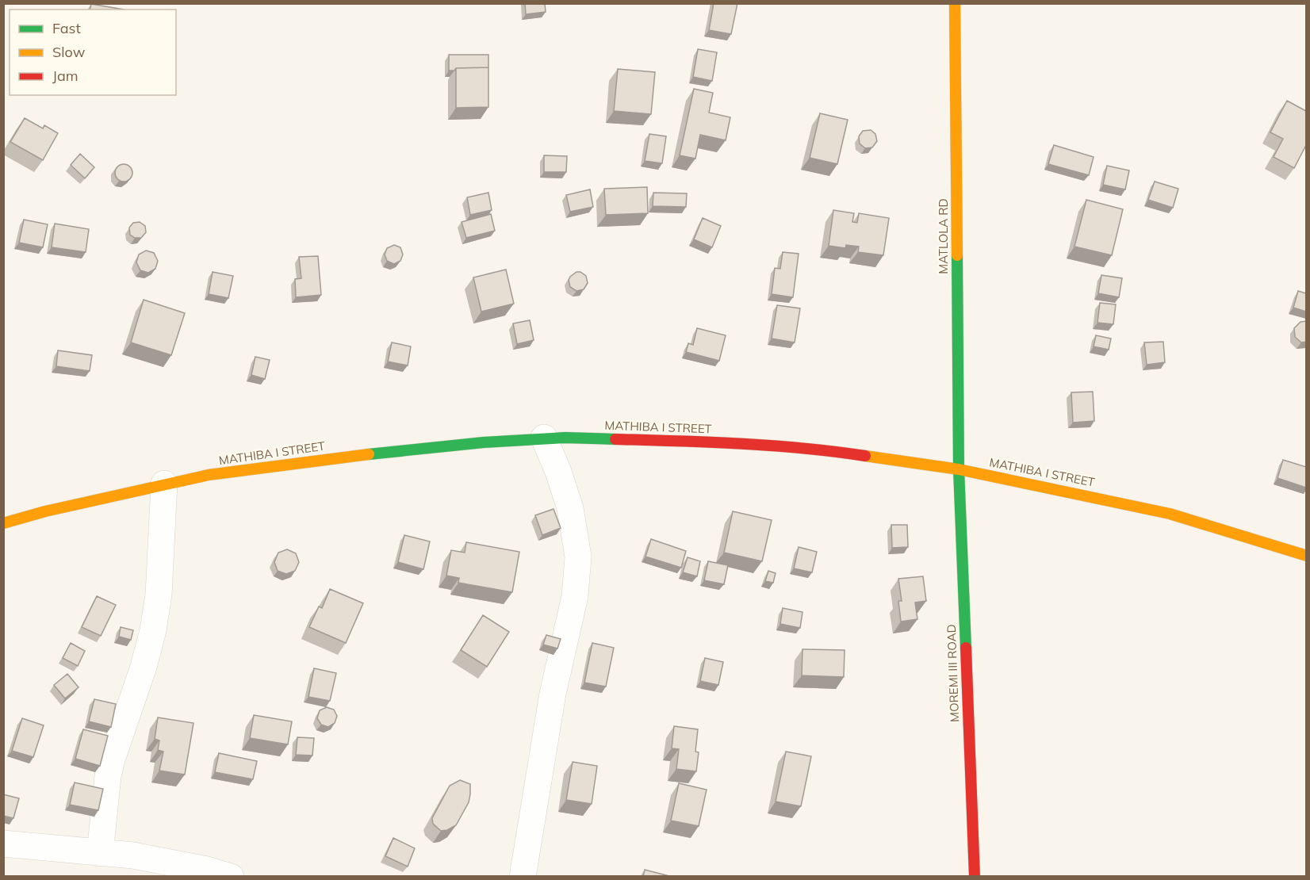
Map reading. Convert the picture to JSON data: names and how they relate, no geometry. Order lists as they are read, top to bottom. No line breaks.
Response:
{"streets":{"street":["MATLOLA RD","MATHIBA I STREET","MOREMI III ROAD"]},"crossings":[["MATLOLA RD","MATHIBA I STREET"],["MATLOLA RD","MOREMI III ROAD"],["MATHIBA I STREET","MOREMI III ROAD"]],"legend":["Fast","Slow","Jam"]}
